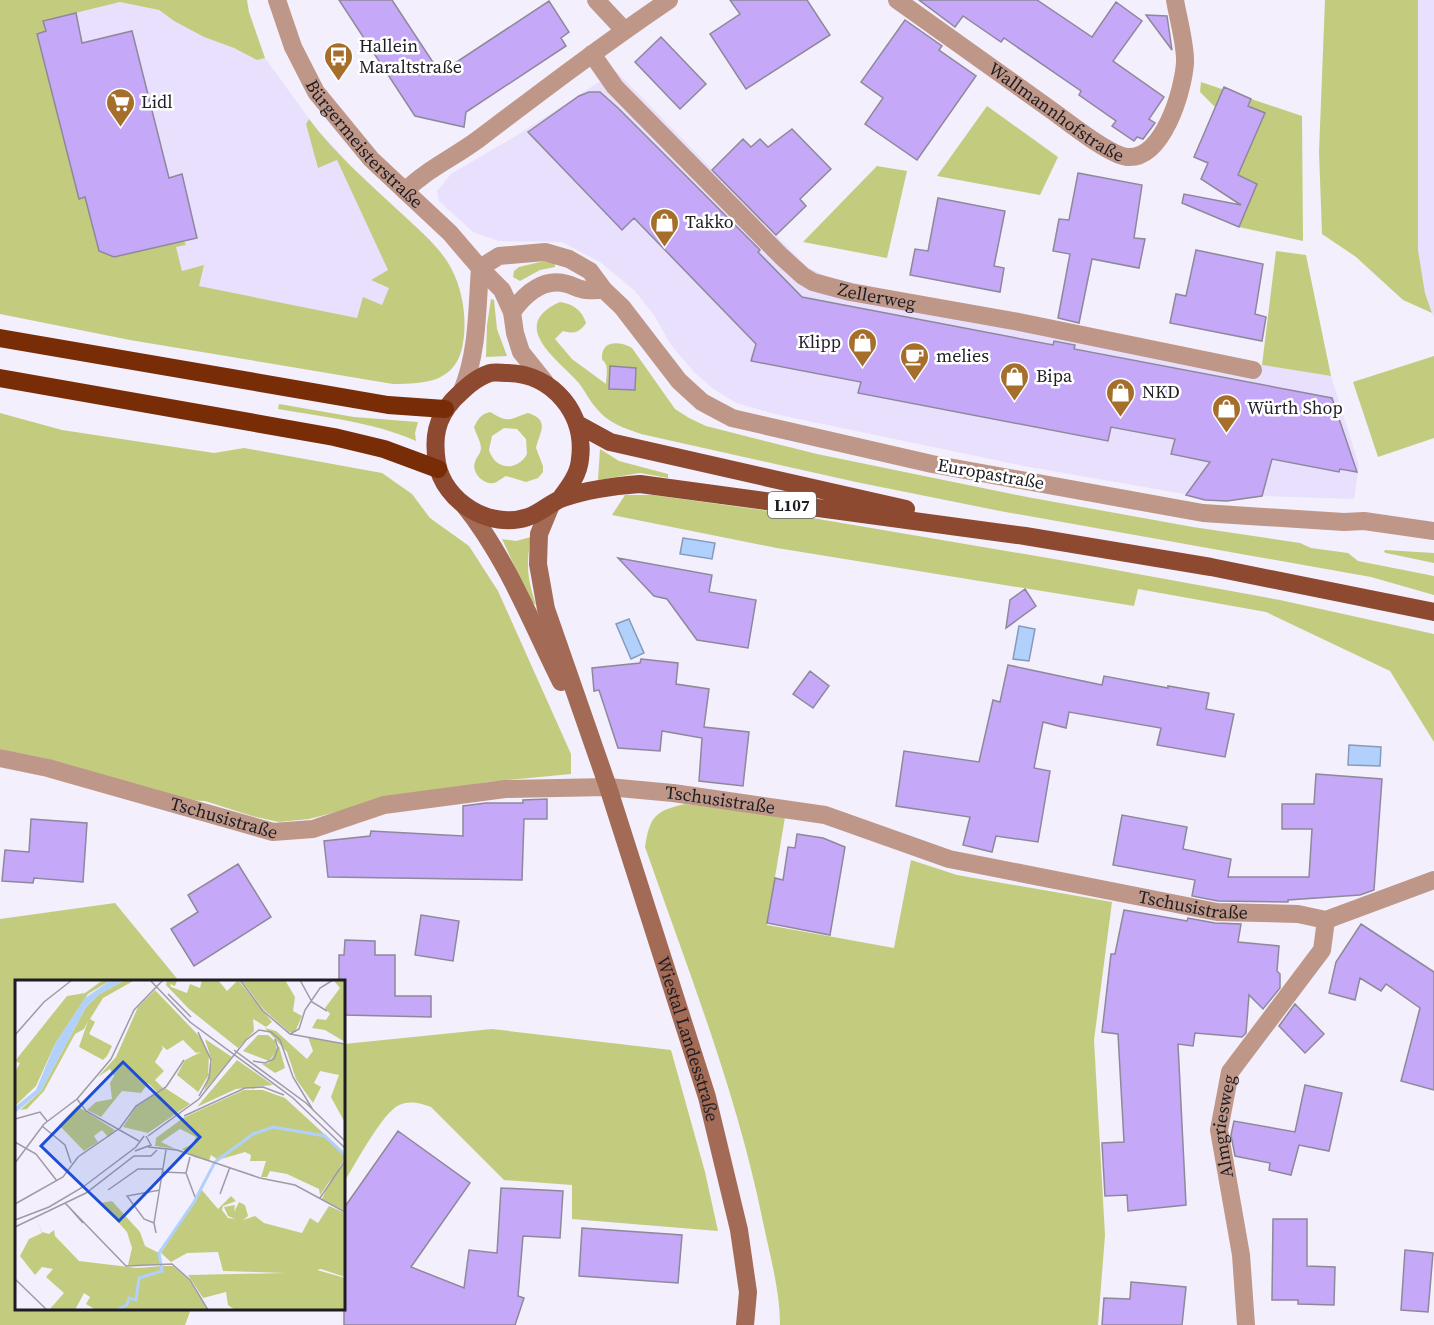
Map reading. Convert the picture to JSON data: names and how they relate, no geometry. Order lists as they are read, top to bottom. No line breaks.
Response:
{"streets":{"main road":["L107","Wiestal Landesstraße"],"street":["Wallmannhofstraße","Bürgermeisterstraße","Zellerweg","Europastraße","Tschusistraße","Almgriesweg"]},"crossings":[["Bürgermeisterstraße","Europastraße"],["L107","Wiestal Landesstraße"],["Tschusistraße","Wiestal Landesstraße"],["Tschusistraße","Almgriesweg"]],"places":{"bus stop":["Hallein Maraltstraße"],"supermarket":["Lidl"],"shop":["Takko","Klipp","Bipa","NKD","Würth Shop"],"cafe":["melies"]}}
